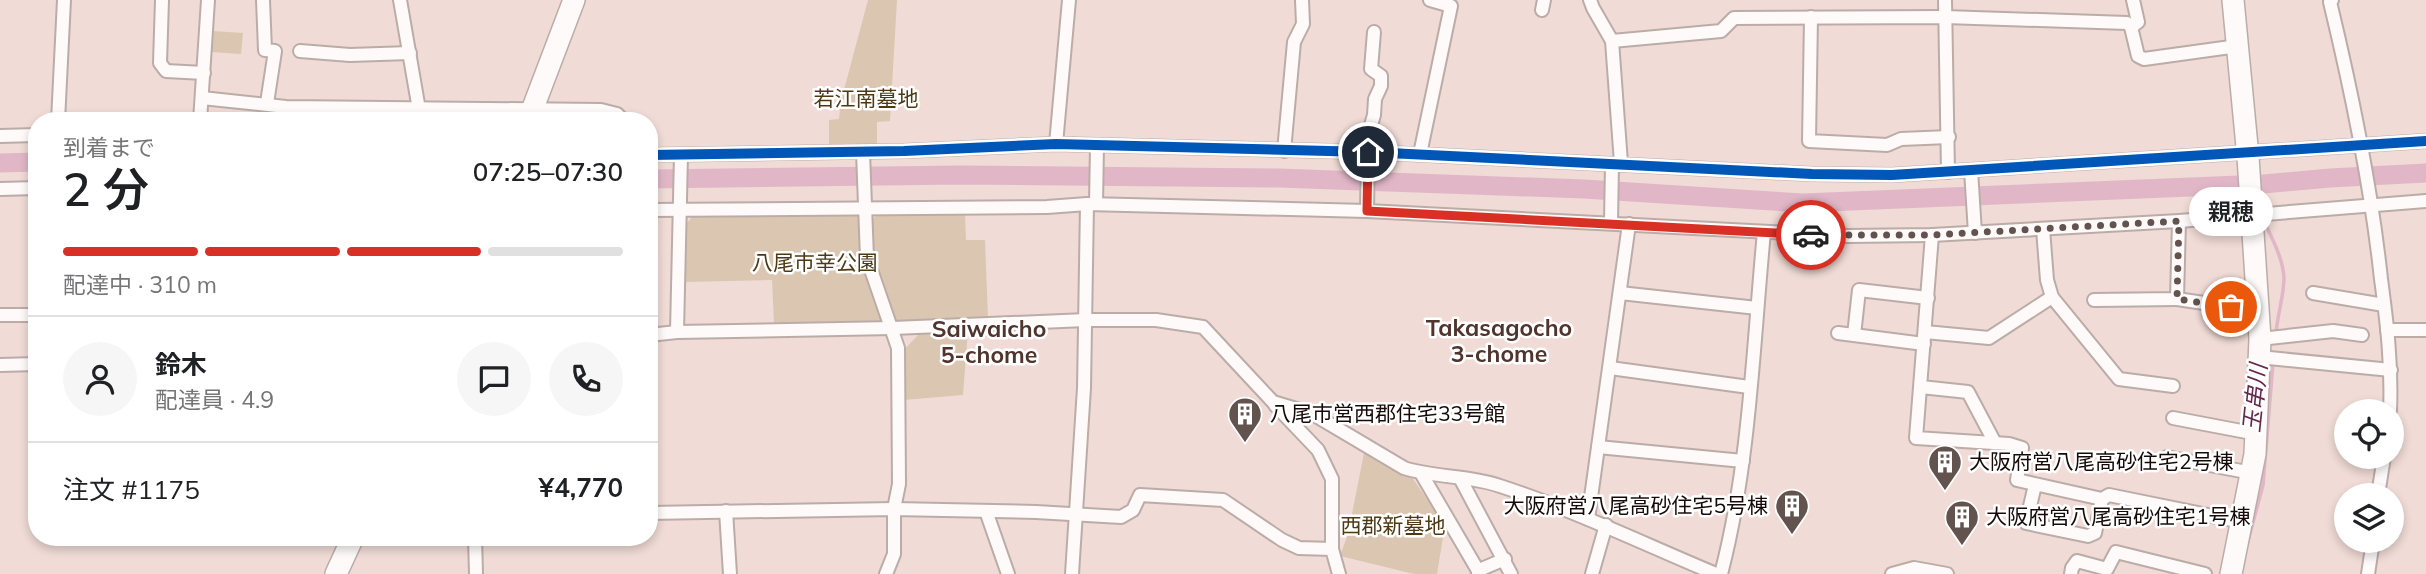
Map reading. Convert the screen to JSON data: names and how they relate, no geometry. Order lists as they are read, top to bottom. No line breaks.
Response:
{"districts":["Takasagocho 3-chome","Saiwaicho 5-chome"],"water":["玉串川"],"parks":["若江南墓地","八尾市幸公園","西郡新墓地"],"places":{"other":["親穂"],"building":["八尾市営西郡住宅33号館","大阪府営八尾高砂住宅2号棟","大阪府営八尾高砂住宅5号棟","大阪府営八尾高砂住宅1号棟"]},"page":{"heading":["2 分","到着まで","07:25–07:30"],"panel":["鈴木","配達員 · 4.9","注文 #1175","¥4,770"],"bubble":"親穂","bar":"配達中 · 310 m"}}
